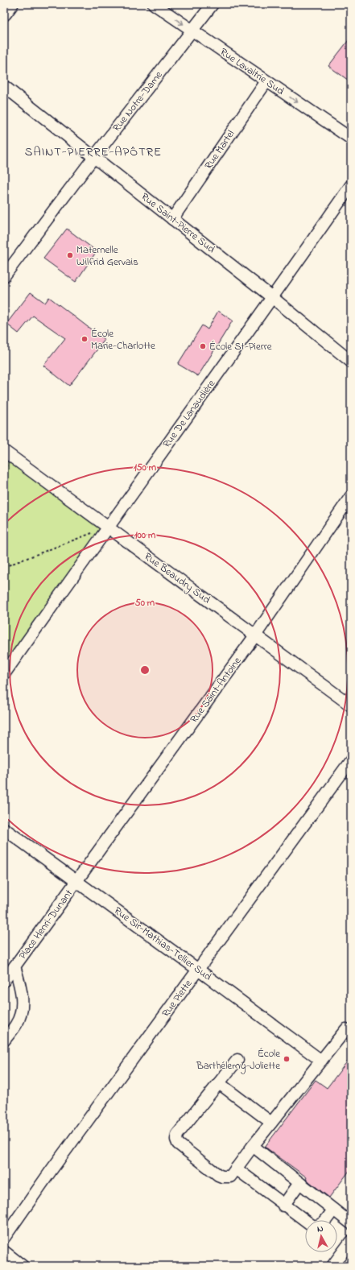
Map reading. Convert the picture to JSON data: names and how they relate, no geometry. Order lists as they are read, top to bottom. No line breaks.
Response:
{"streets":{"street":["Rue Lavaltrie Sud","Rue Notre-Dame","Rue Martel","Rue Saint-Pierre Sud","Rue De Lanaudière","Rue Beaudry Sud","Rue Saint-Antoine","Place Henri-Dunant","Rue Sir-Mathias-Tellier Sud","Rue Piette"]},"crossings":[["Rue Lavaltrie Sud","Rue Notre-Dame"],["Rue Lavaltrie Sud","Rue Martel"],["Rue Notre-Dame","Rue Saint-Pierre Sud"],["Rue Martel","Rue Saint-Pierre Sud"],["Rue Saint-Pierre Sud","Rue De Lanaudière"],["Rue De Lanaudière","Rue Beaudry Sud"],["Rue Beaudry Sud","Rue Saint-Antoine"],["Rue Saint-Antoine","Place Henri-Dunant"],["Rue Saint-Antoine","Rue Sir-Mathias-Tellier Sud"],["Place Henri-Dunant","Rue Sir-Mathias-Tellier Sud"],["Rue Sir-Mathias-Tellier Sud","Rue Piette"]],"one_way":["Rue Lavaltrie Sud"],"districts":["SAINT-PIERRE-APÔTRE"],"places":["Maternelle Wilfrid Gervais","École Marie-Charlotte","École St-Pierre","École Barthélemy-Joliette"],"north":"top","rings":["150 m","100 m","50 m"]}
